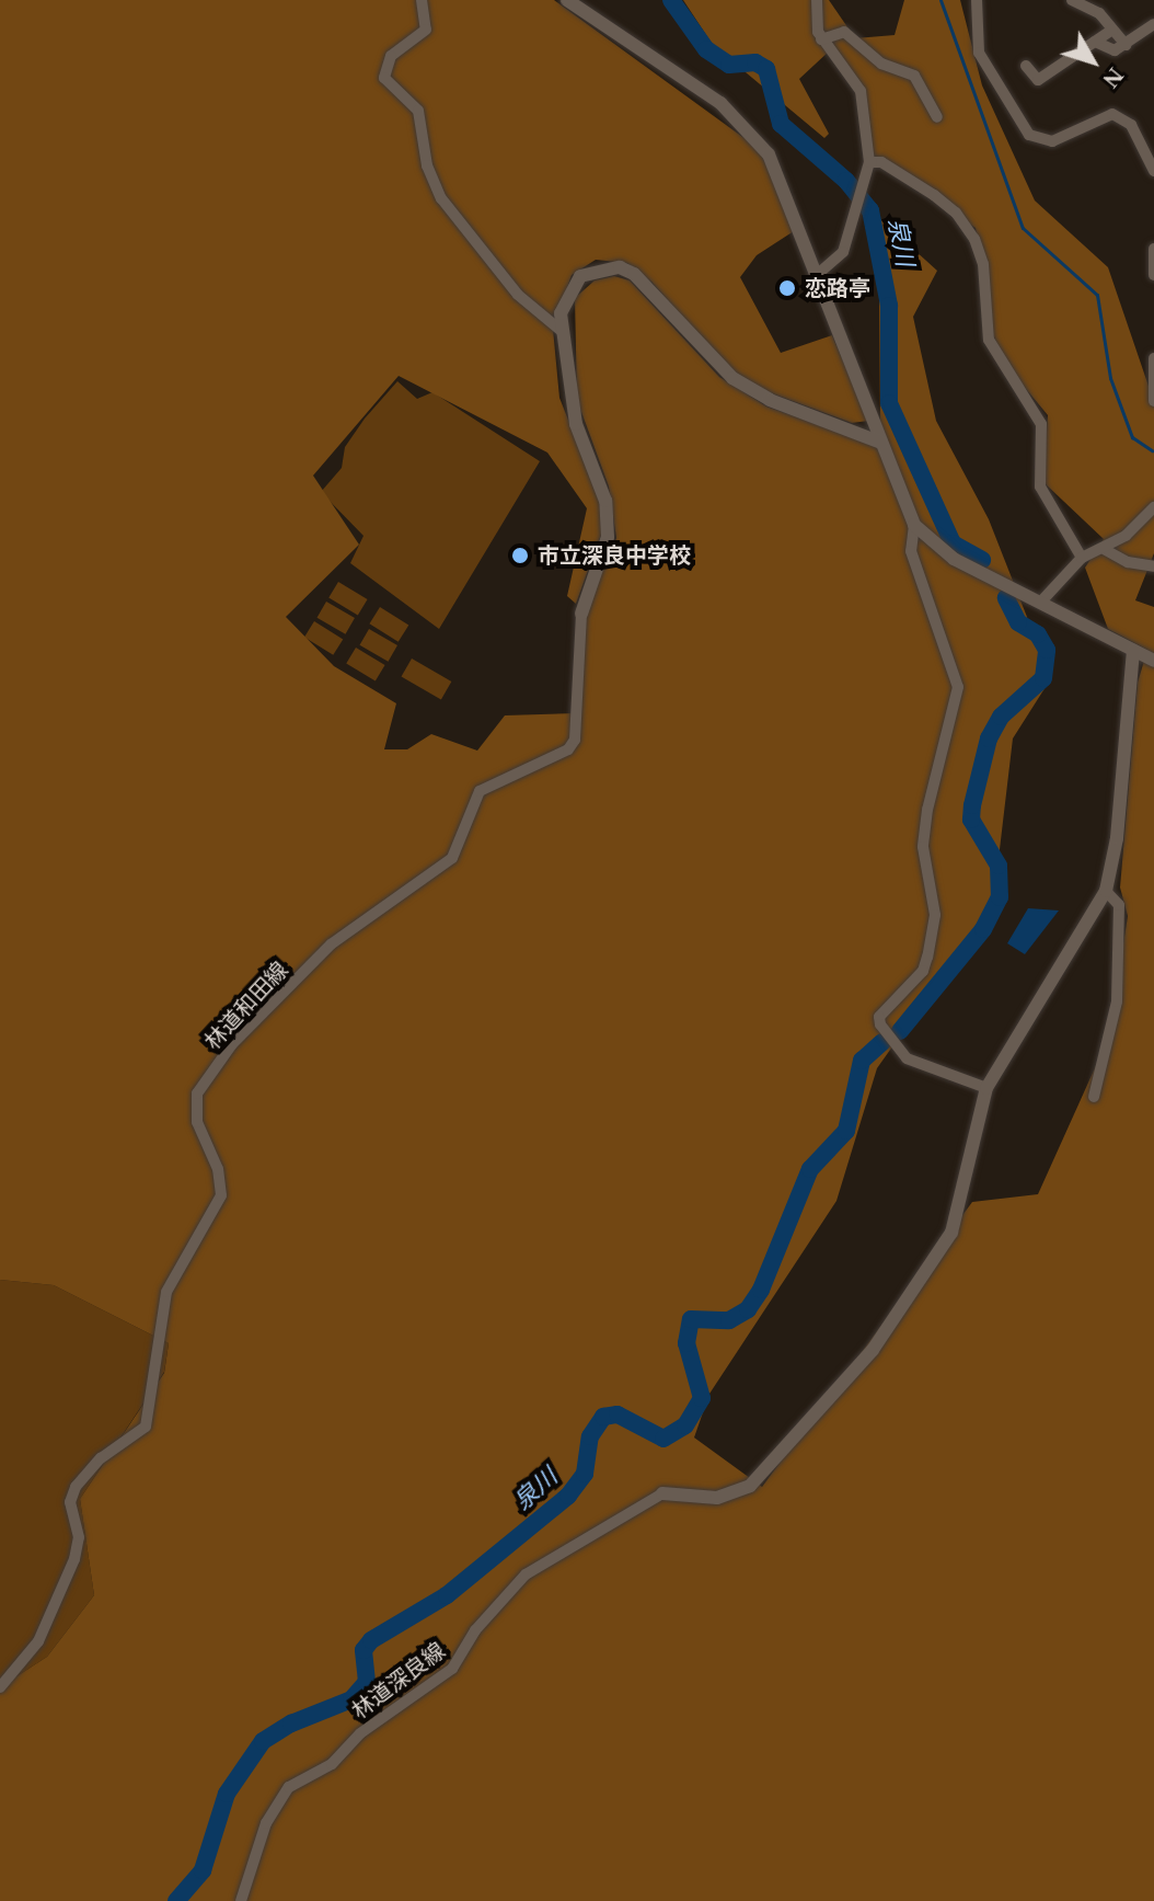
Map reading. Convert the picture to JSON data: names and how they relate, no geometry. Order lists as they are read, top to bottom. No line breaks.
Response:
{"streets":{"street":["林道和田線","林道深良線"]},"water":["泉川"],"places":["恋路亭","市立深良中学校"],"north":"bottom right"}
